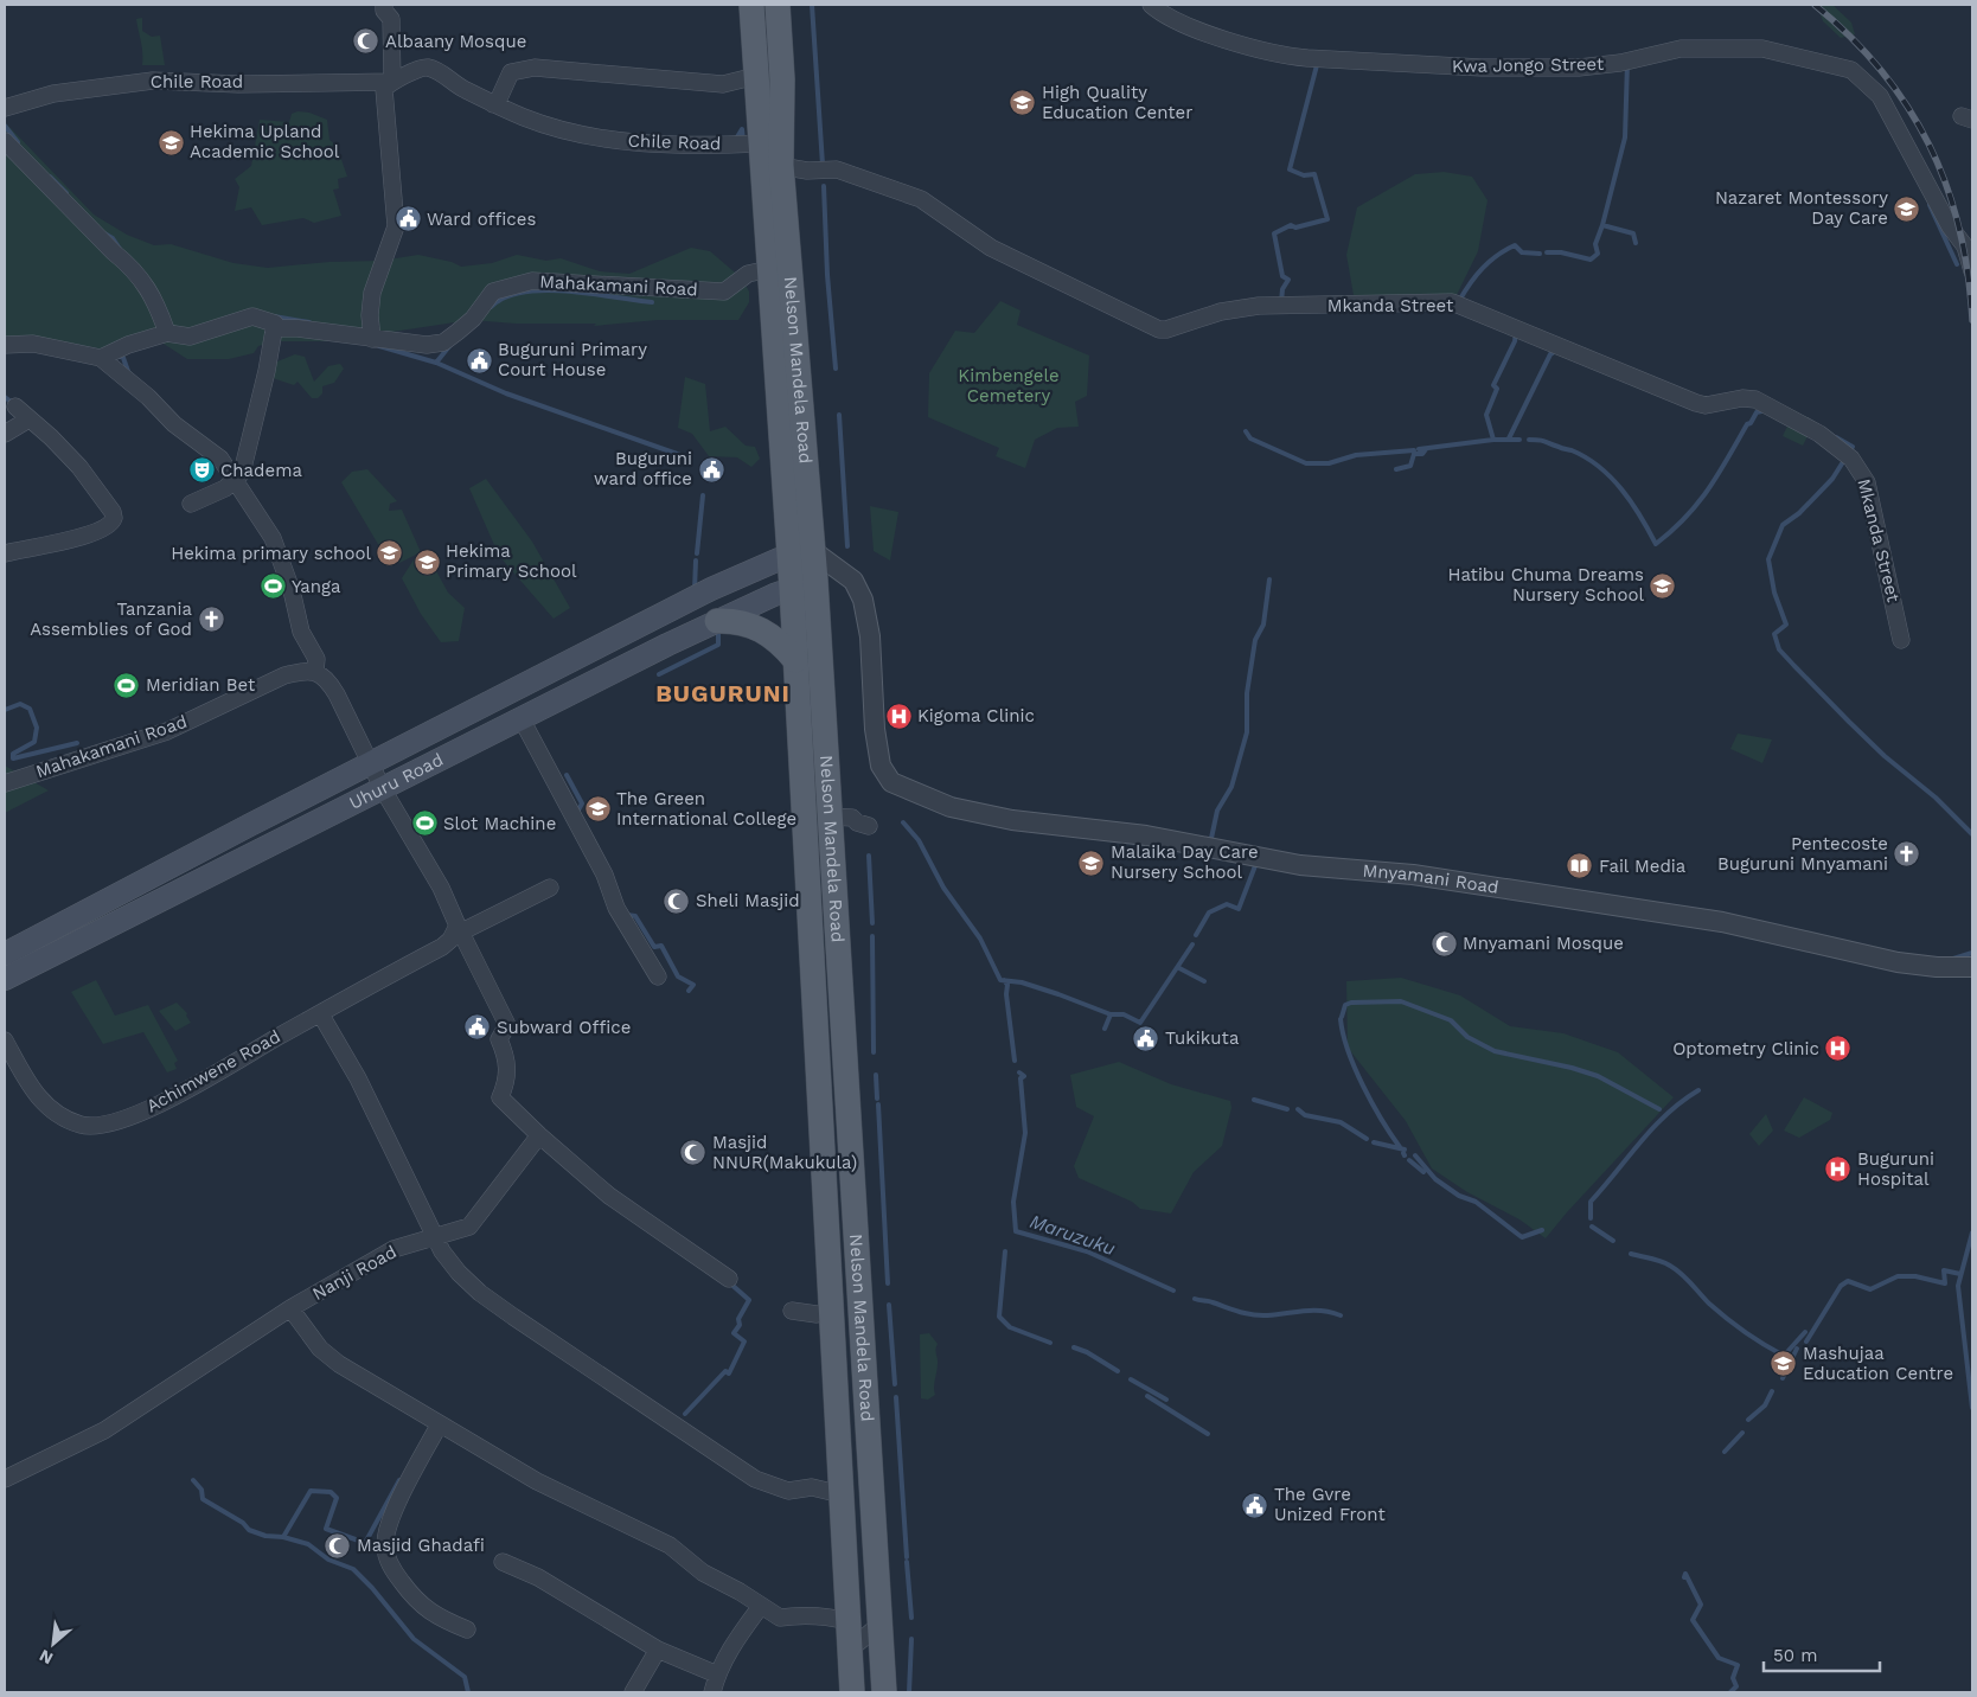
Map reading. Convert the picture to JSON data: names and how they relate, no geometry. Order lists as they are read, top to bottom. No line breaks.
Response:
{"streets":{"main road":["Nelson Mandela Road","Uhuru Road"],"street":["Kwa Jongo Street","Chile Road","Mahakamani Road","Mkanda Street","Mnyamani Road","Achimwene Road","Nanji Road"]},"crossings":[["Chile Road","Mkanda Street"],["Chile Road","Nelson Mandela Road"],["Mahakamani Road","Nelson Mandela Road"],["Mkanda Street","Nelson Mandela Road"],["Nelson Mandela Road","Uhuru Road"]],"districts":["BUGURUNI"],"water":["Maruzuku"],"parks":["Kimbengele Cemetery"],"places":{"mosque":["Albaany Mosque","Sheli Masjid","Mnyamani Mosque","Masjid NNUR(Makukula)","Masjid Ghadafi"],"school or university":["High Quality Education Center","Hekima Upland Academic School","Nazaret Montessory Day Care","Hekima primary school","Hekima Primary School","Hatibu Chuma Dreams Nursery School","The Green International College","Malaika Day Care Nursery School","Mashujaa Education Centre"],"public building":["Ward offices","Buguruni Primary Court House","Buguruni ward office","Subward Office","Tukikuta","The Gvre Unized Front"],"theatre":["Chadema"],"sports":["Yanga","Meridian Bet","Slot Machine"],"church":["Tanzania Assemblies of God","Pentecoste Buguruni Mnyamani"],"hospital":["Kigoma Clinic","Optometry Clinic","Buguruni Hospital"],"library":["Fail Media"]},"scale_bar":"50 m","north":"bottom left"}
